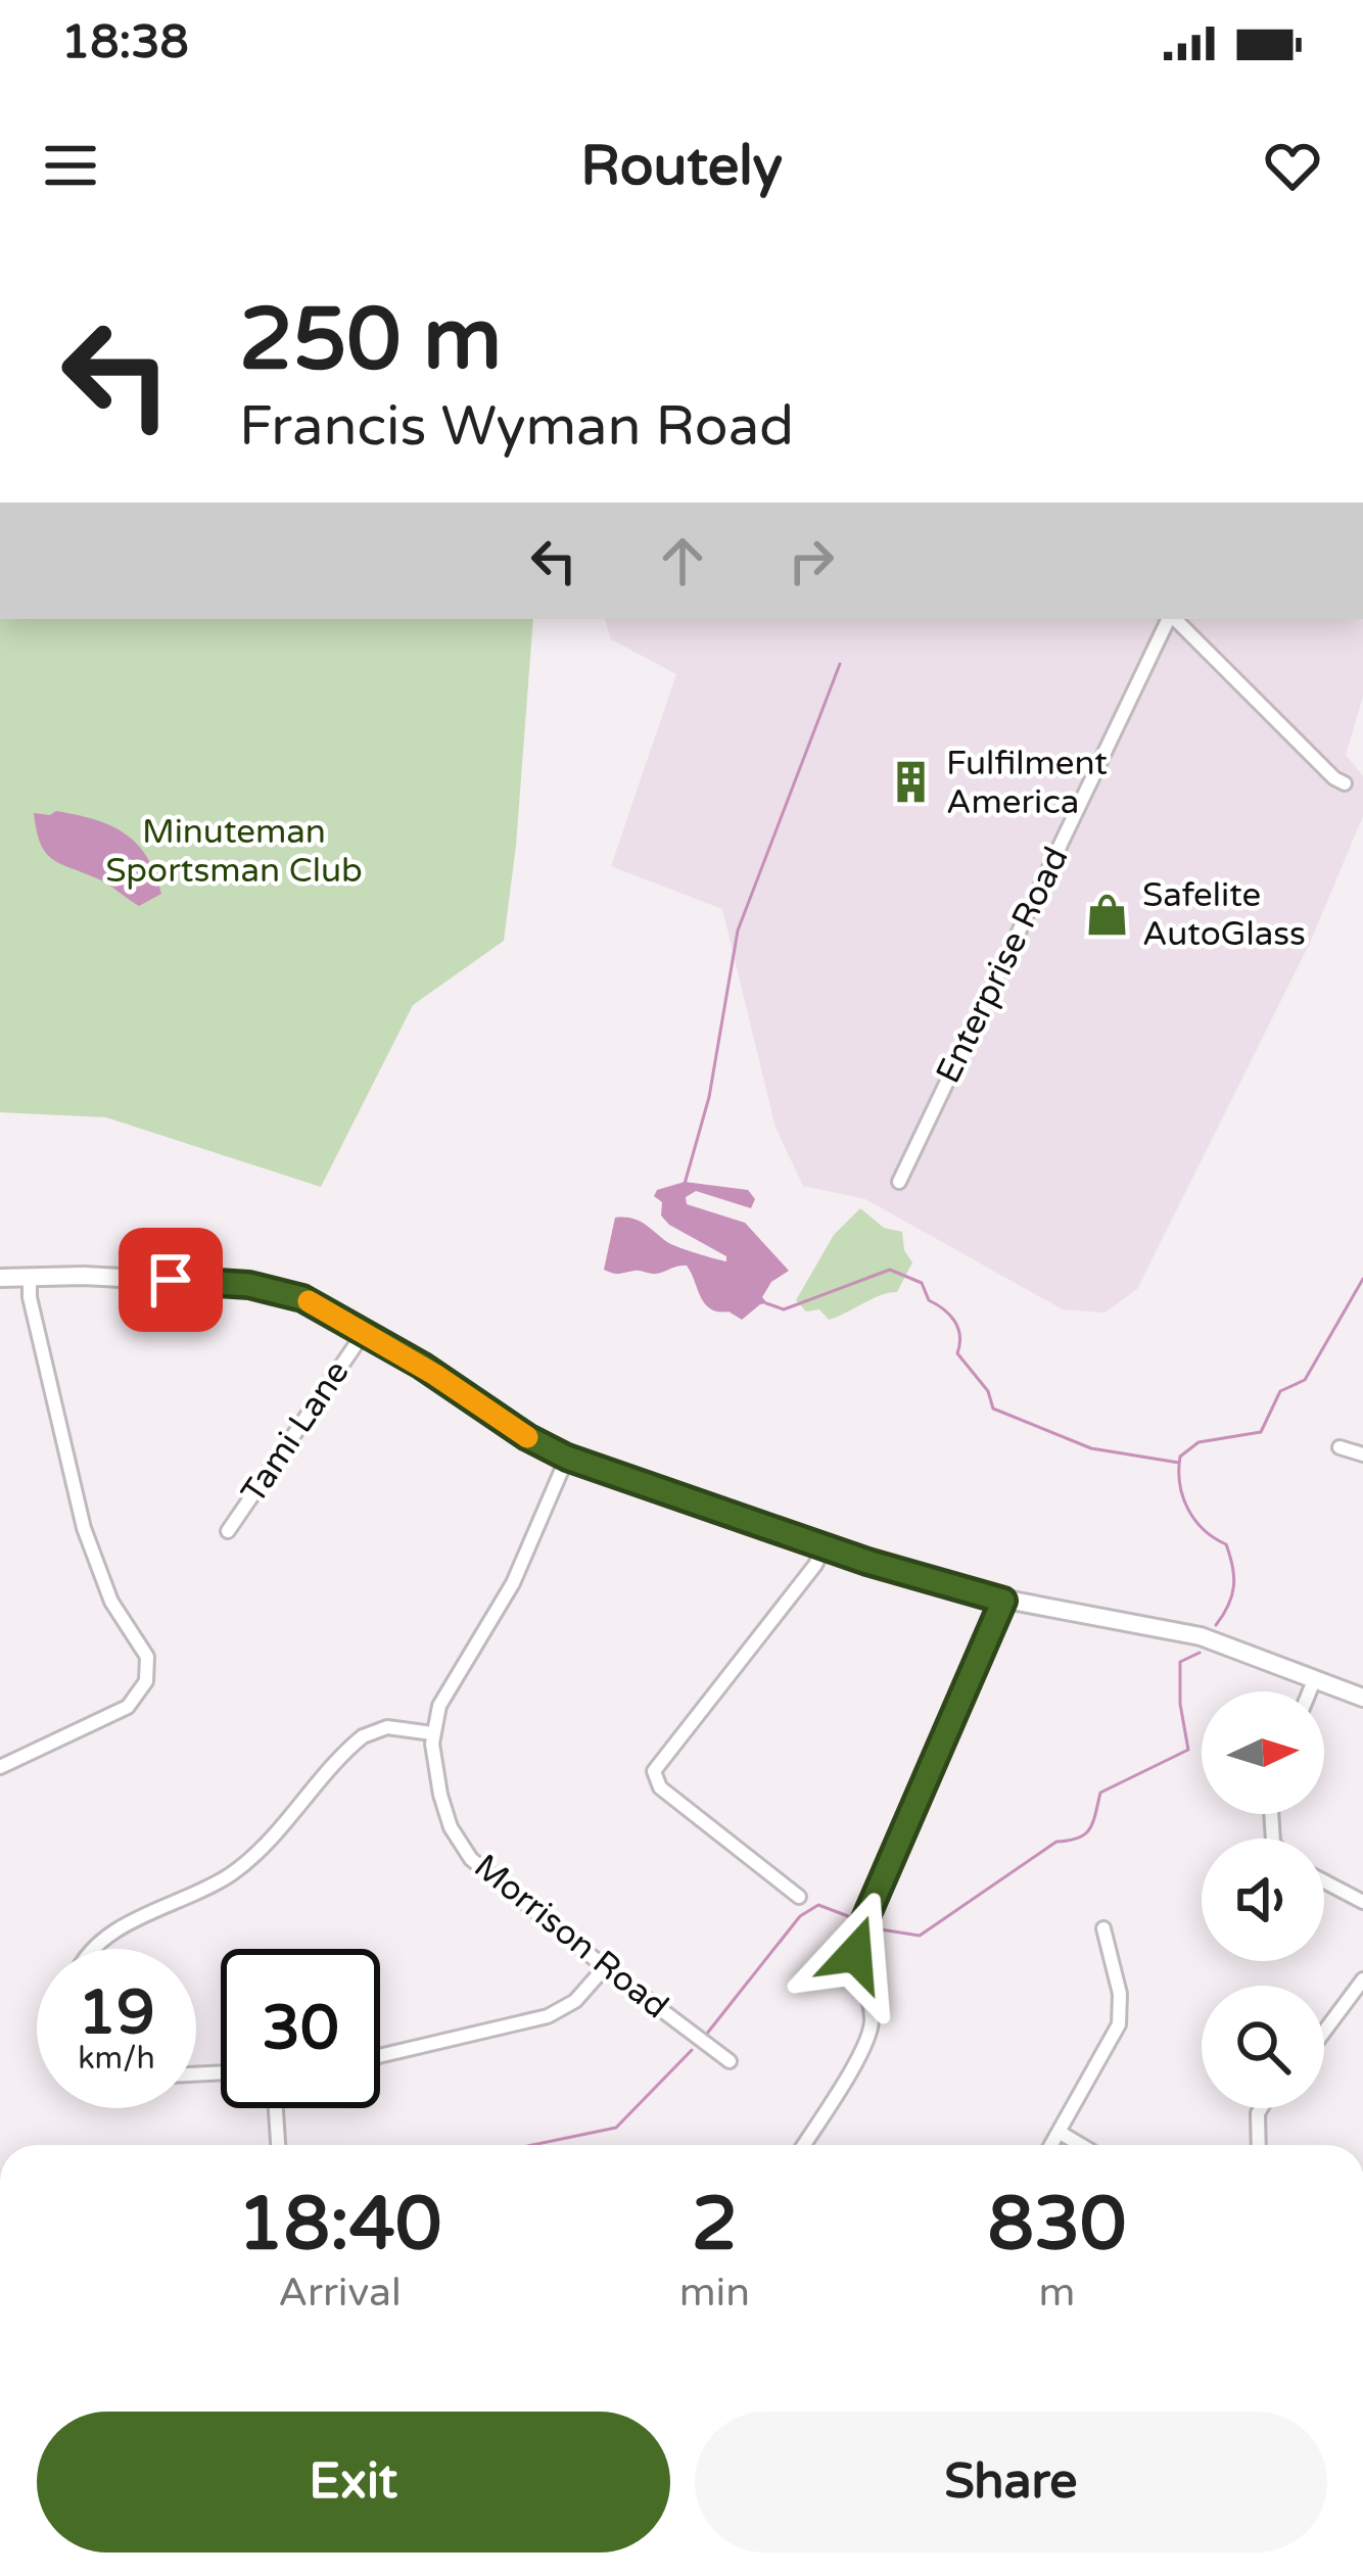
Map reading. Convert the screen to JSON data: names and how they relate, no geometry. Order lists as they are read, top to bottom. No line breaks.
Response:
{"streets":{"street":["Enterprise Road","Tami Lane","Morrison Road"]},"parks":["Minuteman Sportsman Club"],"places":{"building":["Fulfilment America"],"shop":["Safelite AutoGlass"]},"north":"right","page":{"status":"18:38","header":"Routely","turn":["250 m","Francis Wyman Road"],"speed":"19 km/h","limit":"30","eta":["18:40","Arrival","2","min","830","m"],"buttons":["Exit","Share"]}}
